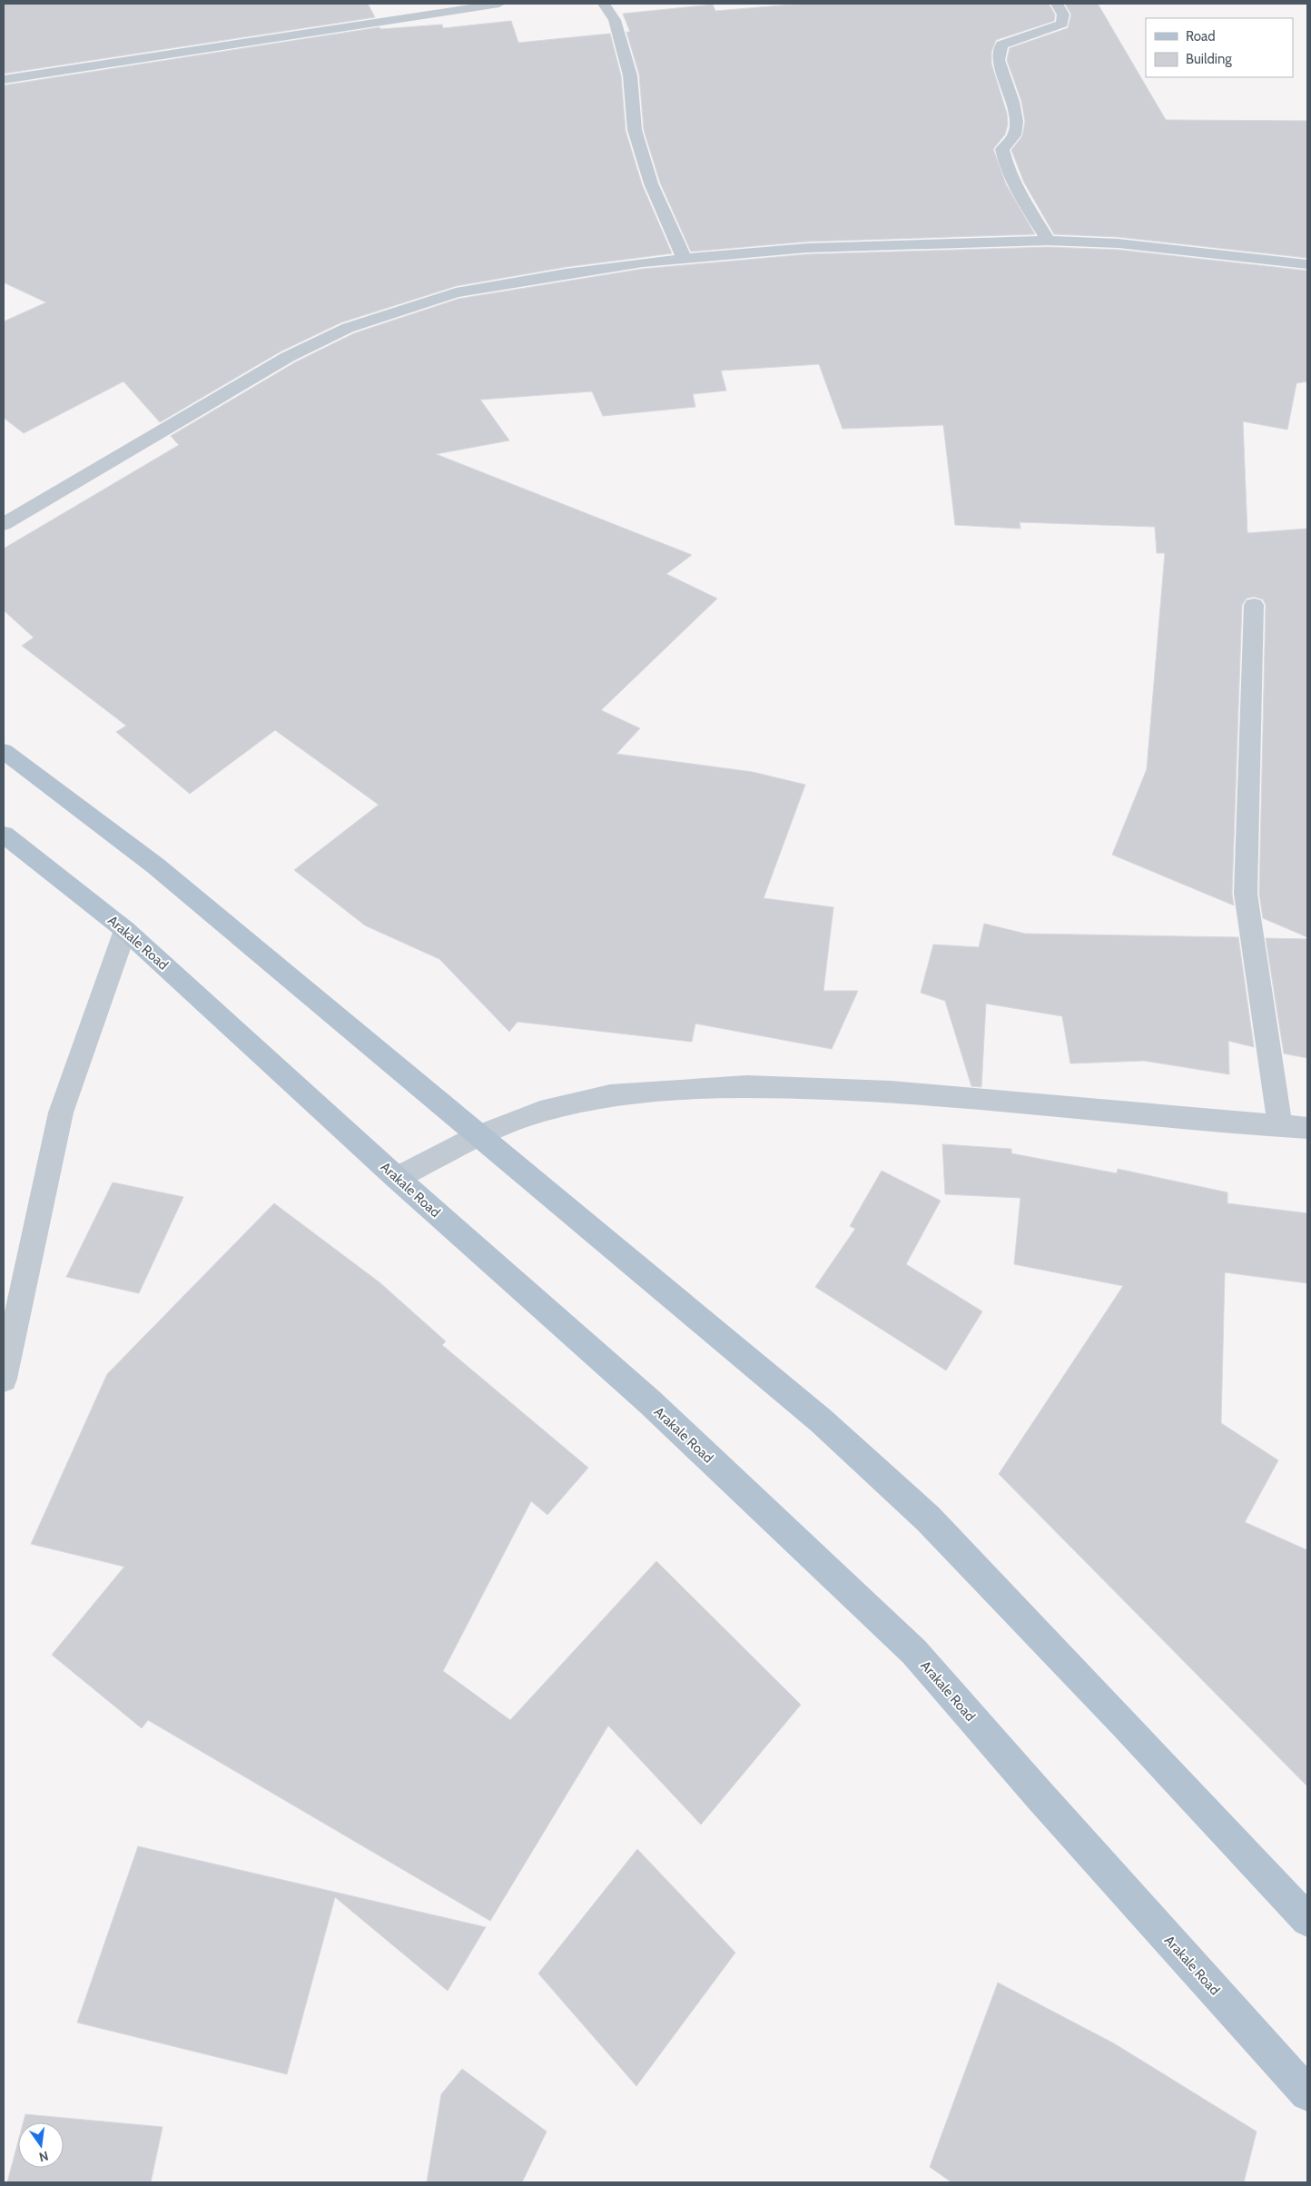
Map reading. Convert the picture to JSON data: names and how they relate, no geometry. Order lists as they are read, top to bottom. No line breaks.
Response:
{"streets":{"main road":["Arakale Road"]},"legend":["Road","Building"],"north":"bottom"}
